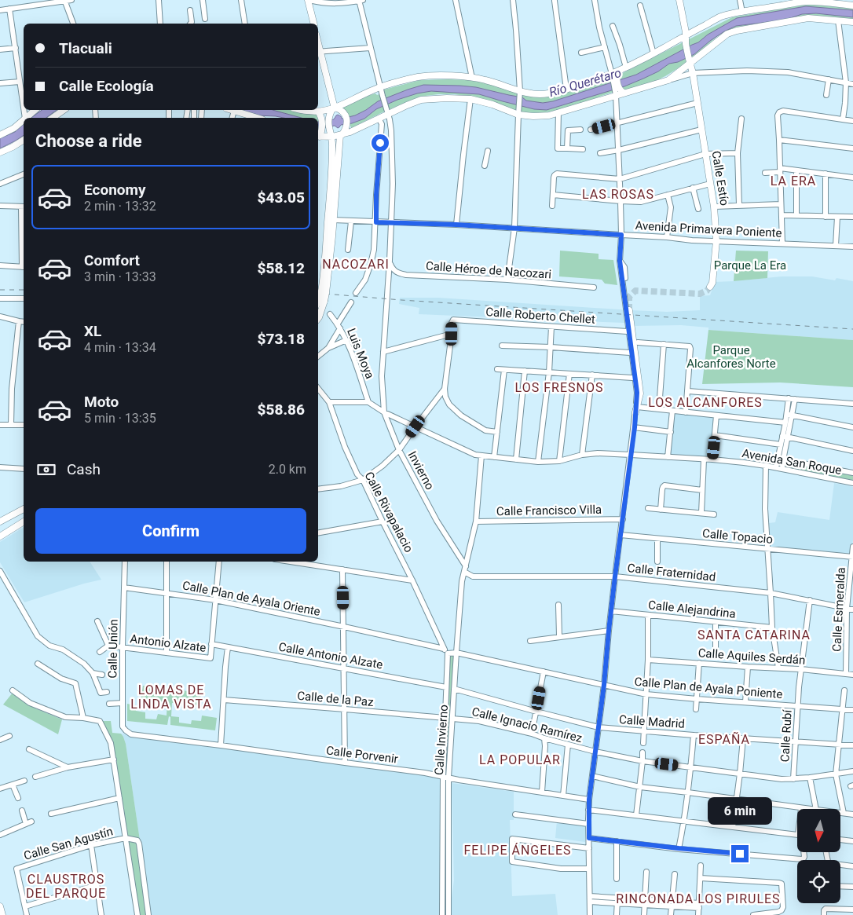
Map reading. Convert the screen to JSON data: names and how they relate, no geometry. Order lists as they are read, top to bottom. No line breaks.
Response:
{"streets":{"main road":["Calle Estío"],"street":["Avenida Primavera Poniente","Calle Héroe de Nacozari","Calle Roberto Chellet","Luis Moya","Avenida San Roque","Invierno","Calle Francisco Villa","Calle Rivapalacio","Calle Topacio","Calle Fraternidad","Calle Plan de Ayala Oriente","Calle Alejandrina","Calle Esmeralda","Antonio Alzate","Calle Unión","Calle Antonio Alzate","Calle Aquiles Serdán","Calle Plan de Ayala Poniente","Calle de la Paz","Calle Madrid","Calle Ignacio Ramírez","Calle Rubí","Calle Invierno","Calle Porvenir","Calle San Agustín"]},"crossings":[["Calle Estío","Avenida Primavera Poniente"],["Luis Moya","Avenida San Roque"],["Avenida San Roque","Invierno"],["Avenida San Roque","Calle Invierno"],["Invierno","Calle Fraternidad"],["Invierno","Calle Invierno"],["Calle Francisco Villa","Calle Invierno"],["Calle Rivapalacio","Calle Plan de Ayala Oriente"],["Calle Rivapalacio","Calle Plan de Ayala Poniente"],["Calle Rivapalacio","Calle Invierno"],["Calle Topacio","Calle Esmeralda"],["Calle Fraternidad","Calle Esmeralda"],["Calle Fraternidad","Calle Rubí"],["Calle Fraternidad","Calle Invierno"],["Calle Plan de Ayala Oriente","Calle Unión"],["Calle Esmeralda","Calle Aquiles Serdán"],["Antonio Alzate","Calle Unión"],["Antonio Alzate","Calle Antonio Alzate"],["Calle Unión","Calle Porvenir"],["Calle Antonio Alzate","Calle Invierno"],["Calle Aquiles Serdán","Calle Rubí"],["Calle Plan de Ayala Poniente","Calle Rubí"],["Calle Plan de Ayala Poniente","Calle Invierno"],["Calle de la Paz","Calle Invierno"],["Calle Madrid","Calle Rubí"],["Calle Madrid","Calle Invierno"],["Calle Ignacio Ramírez","Calle Rubí"],["Calle Ignacio Ramírez","Calle Invierno"],["Calle Invierno","Calle Porvenir"]],"districts":["LA ERA","LAS ROSAS","NACOZARI","LOS FRESNOS","LOS ALCANFORES","SANTA CATARINA","LOMAS DE LINDA VISTA","ESPAÑA","LA POPULAR","FELIPE ÁNGELES","CLAUSTROS DEL PARQUE","RINCONADA LOS PIRULES"],"water":["Río Querétaro"],"parks":["Parque La Era","Parque Alcanfores Norte"],"north":"bottom","page":{"banner":["Tlacuali","Calle Ecología"],"heading":"Choose a ride","list":[{"name":"Economy","note":"2 min · 13:32","value":"$43.05"},{"name":"Comfort","note":"3 min · 13:33","value":"$58.12"},{"name":"XL","note":"4 min · 13:34","value":"$73.18"},{"name":"Moto","note":"5 min · 13:35","value":"$58.86"}],"pay":["Cash","2.0 km"],"buttons":"Confirm","bubble":"6 min"}}
